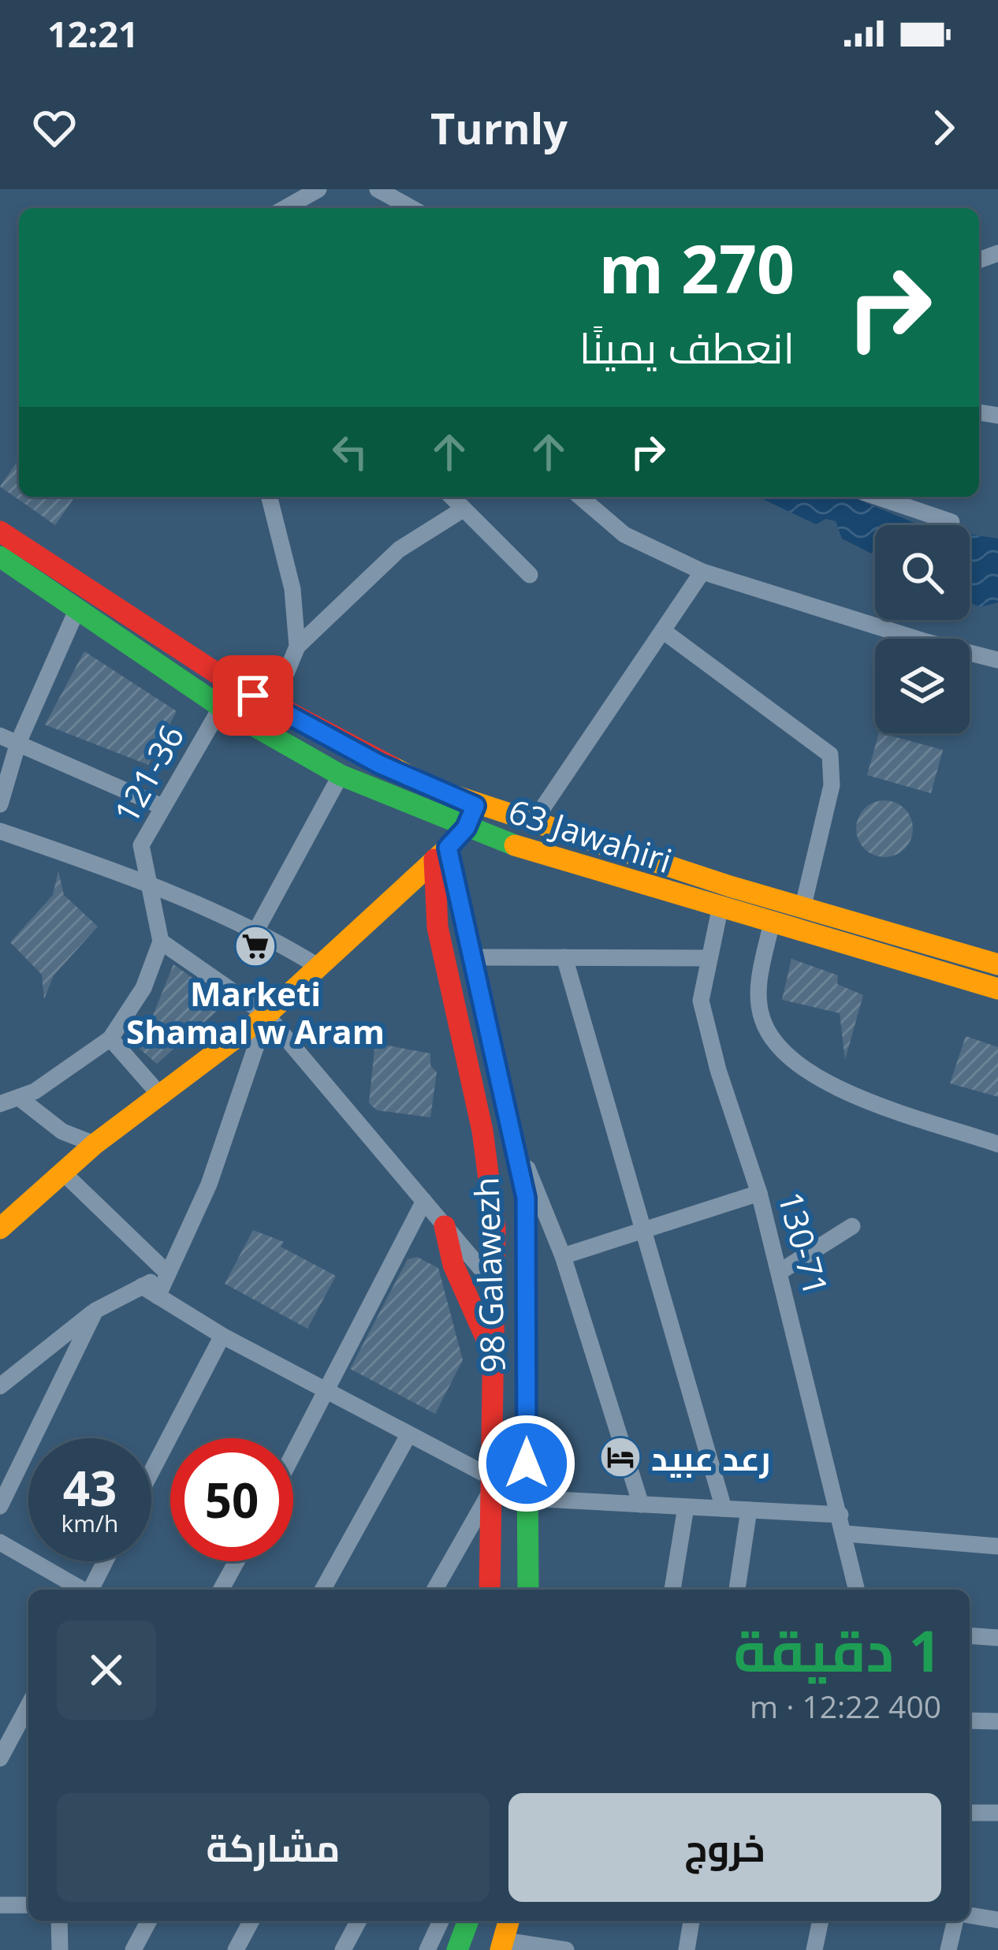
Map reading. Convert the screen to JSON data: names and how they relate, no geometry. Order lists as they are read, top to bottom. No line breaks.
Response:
{"streets":{"main road":["63 Jawahiri","98 Galawezh"],"street":["121-36","130-71"]},"crossings":[["121-36","63 Jawahiri"],["63 Jawahiri","130-71"]],"places":{"supermarket":["Marketi Shamal w Aram"],"hotel":["رعد عبيد"]},"page":{"status":"12:21","header":"Turnly","turn":["270 m","انعطف يمينًا"],"speed":"43 km/h","limit":"50","heading":["1 دقيقة","400 m · 12:22"],"buttons":["خروج","مشاركة"]}}
